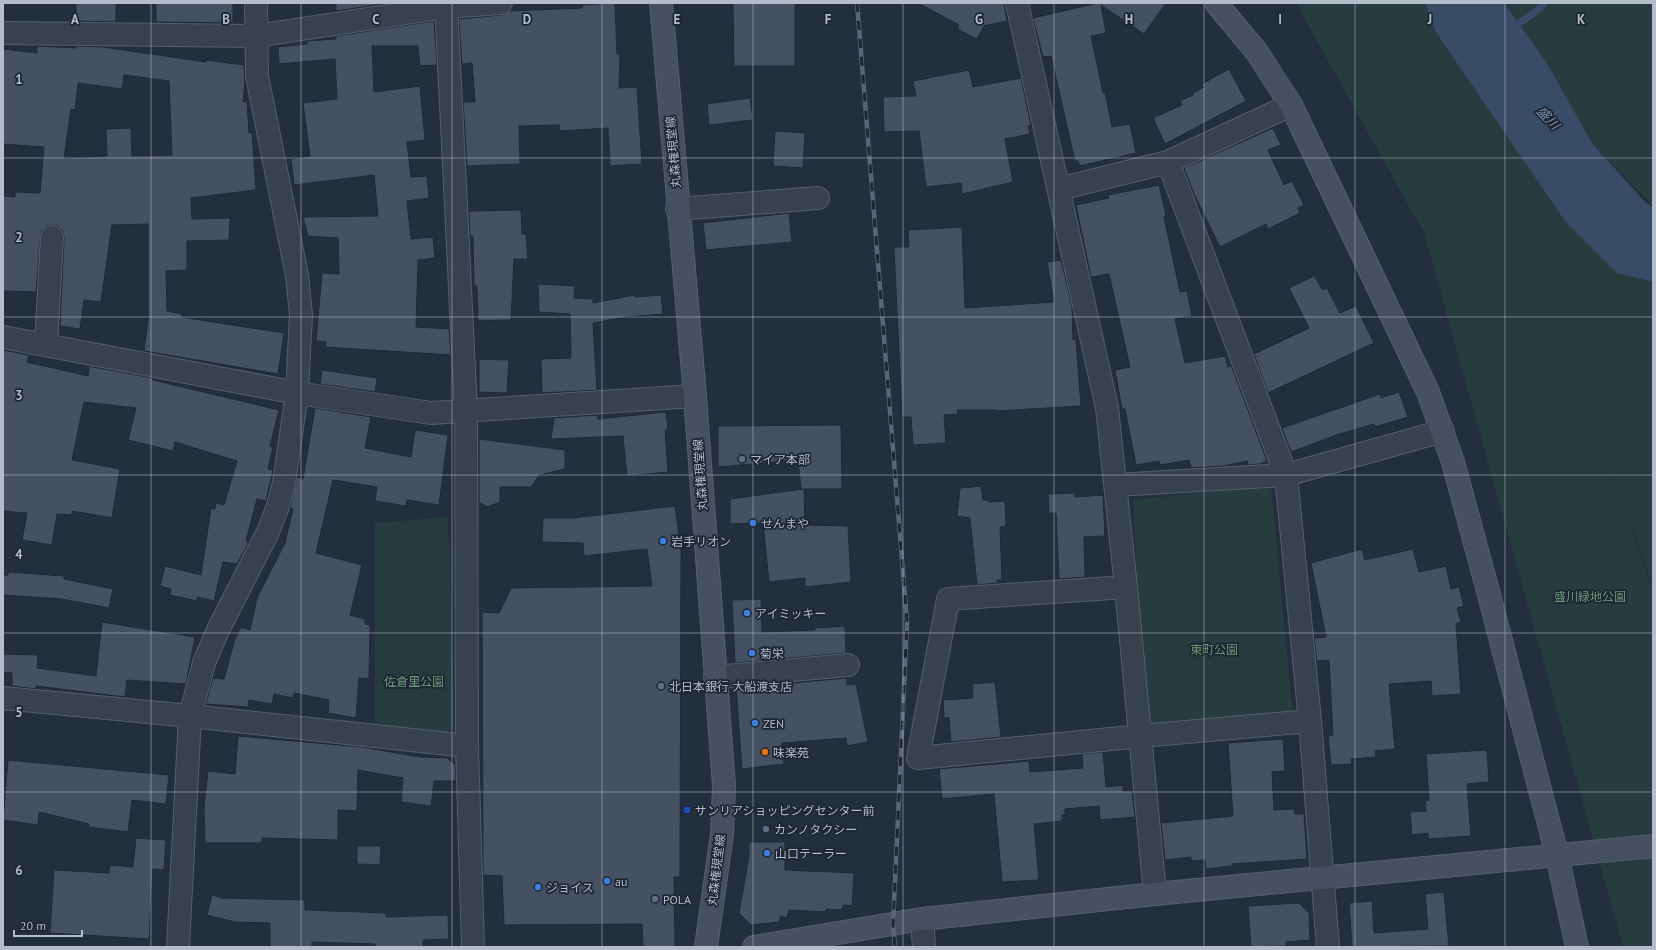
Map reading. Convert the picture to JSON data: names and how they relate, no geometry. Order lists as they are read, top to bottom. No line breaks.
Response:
{"streets":{"street":["丸森権現堂線"]},"water":["盛川"],"parks":["盛川緑地公園","東町公園","佐倉里公園"],"places":{"other":["マイア本部","せんまや","岩手リオン","アイミッキー","菊栄","北日本銀行 大船渡支店","ZEN","味楽苑","カンノタクシー","山口テーラー","au","ジョイス","POLA"],"transit":["サンリアショッピングセンター前"]},"scale_bar":"20 m","grid":{"columns":["A","B","C","D","E","F","G","H","I","J","K"],"rows":["1","2","3","4","5","6"]}}
